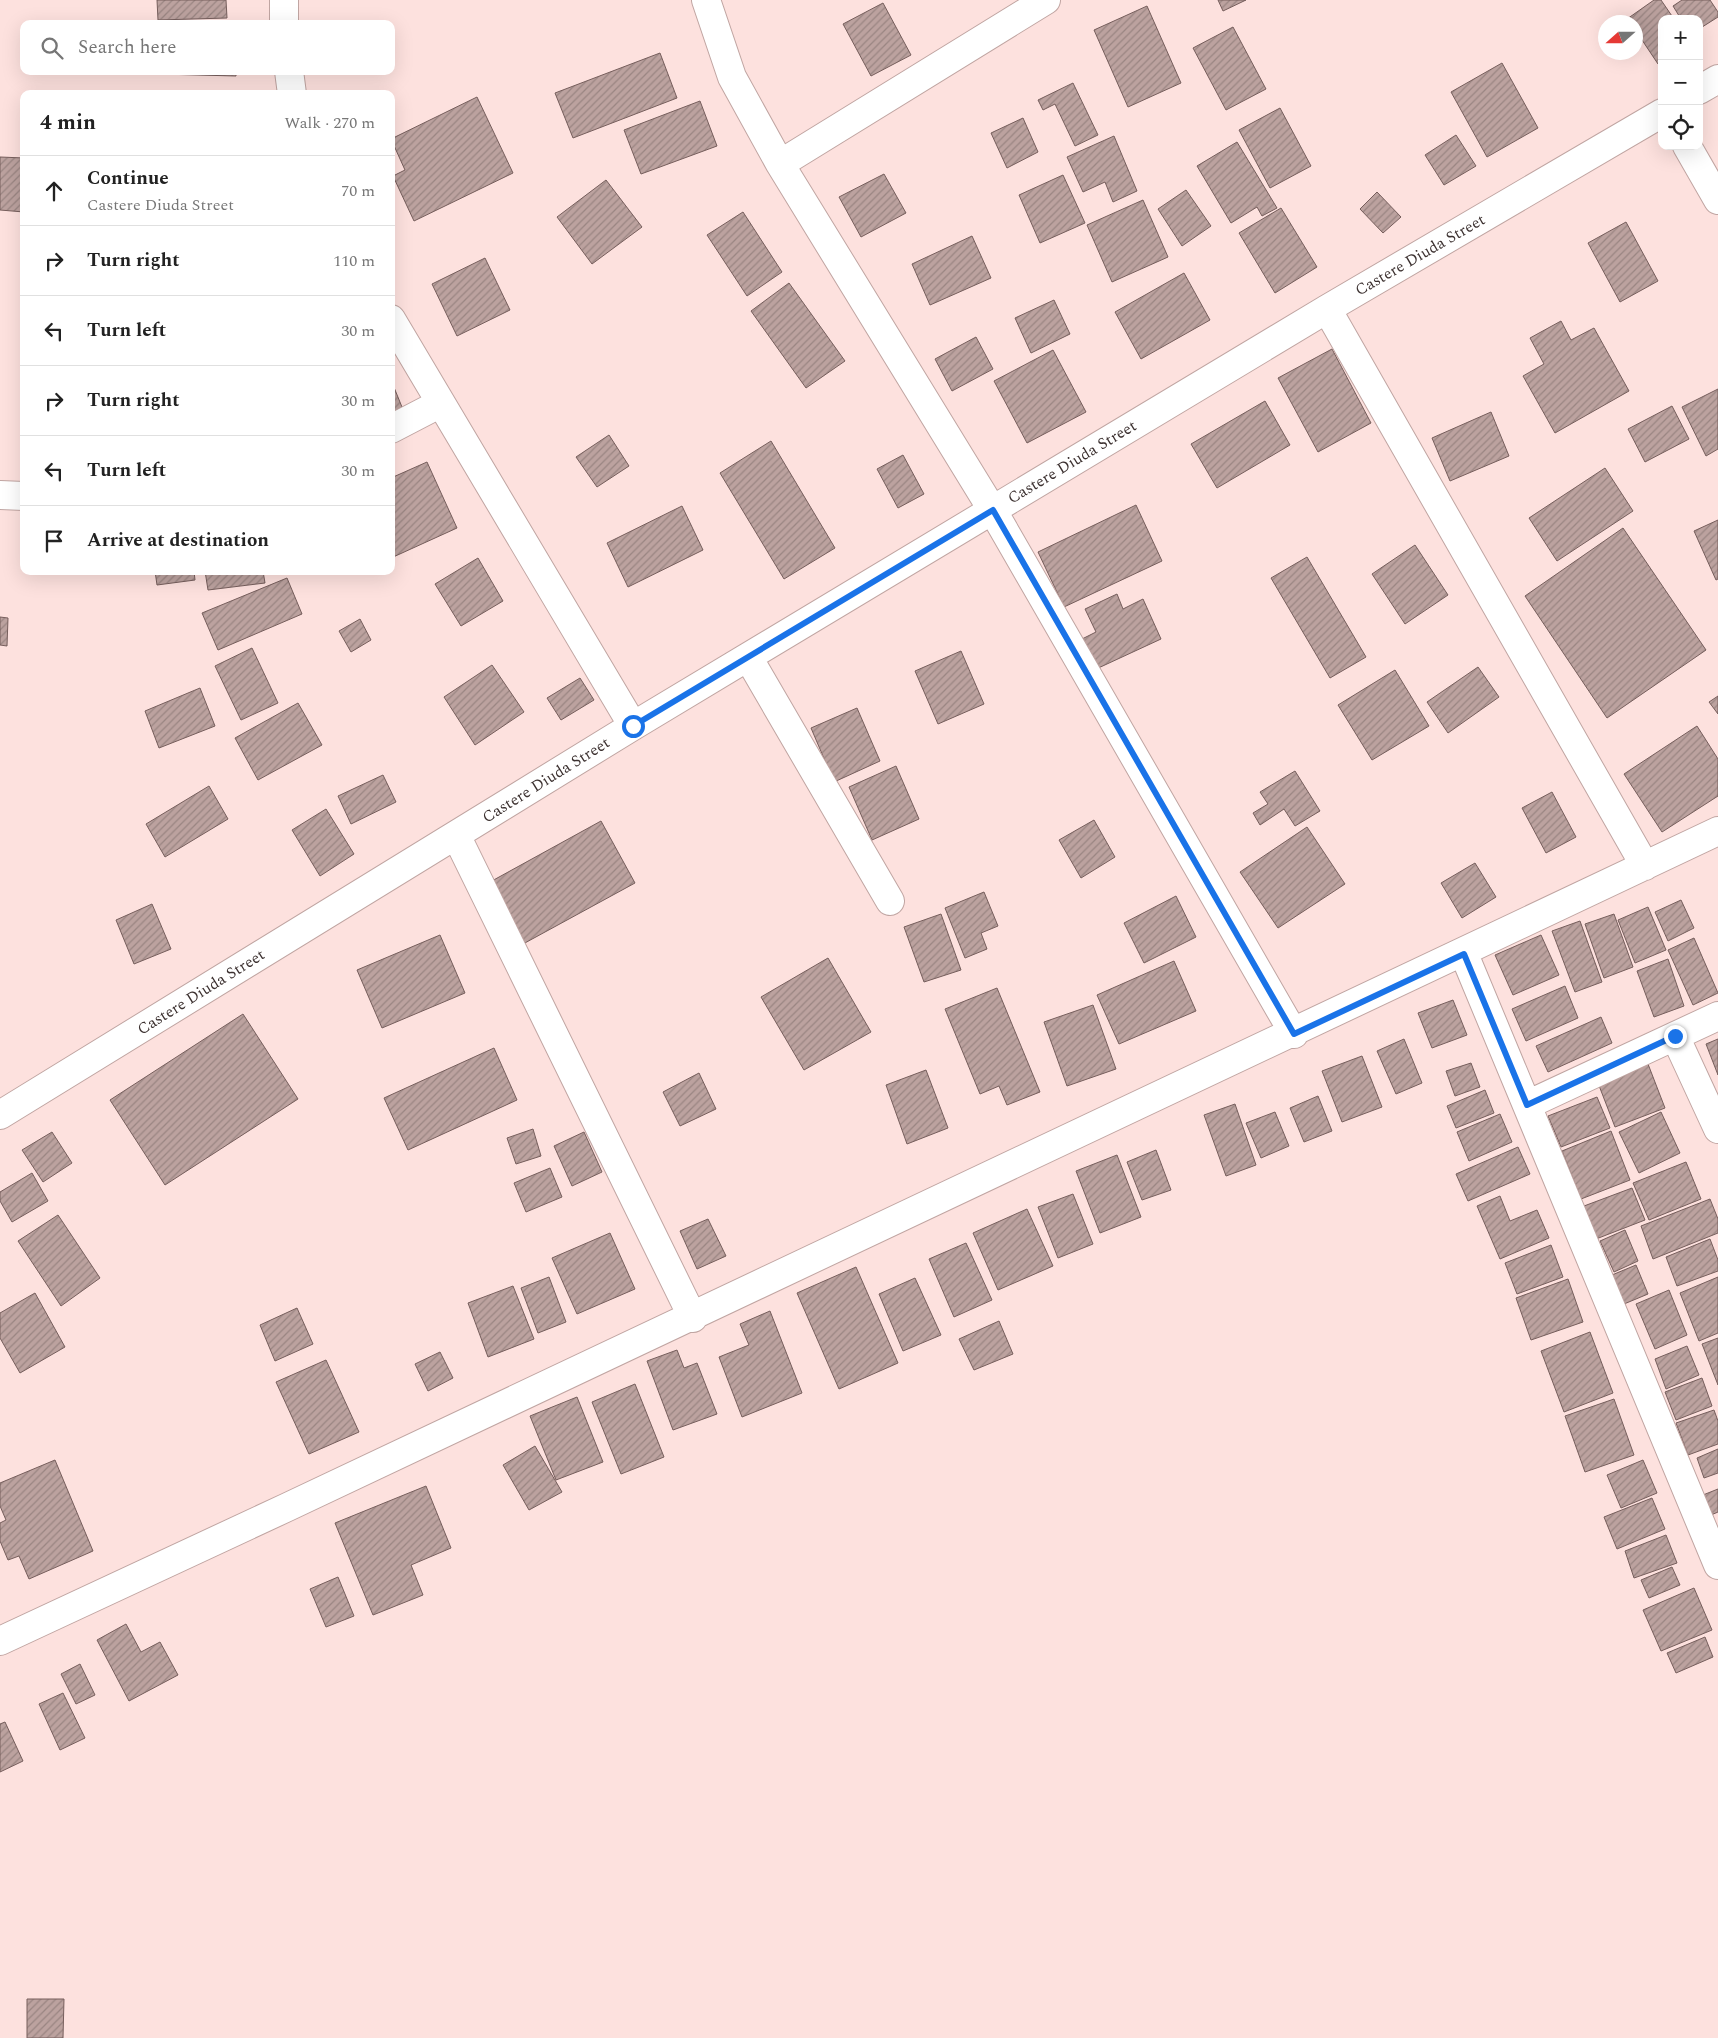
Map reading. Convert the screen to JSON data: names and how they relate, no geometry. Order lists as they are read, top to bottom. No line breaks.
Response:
{"streets":{"street":["Castere Diuda Street"]},"north":"left","page":{"map_buttons":["+","−"],"search":"Search here","heading":["4 min","Walk · 270 m"],"list":[["Continue","Castere Diuda Street","70 m"],["Turn right","110 m"],["Turn left","30 m"],["Turn right","30 m"],["Turn left","30 m"],"Arrive at destination"]}}
